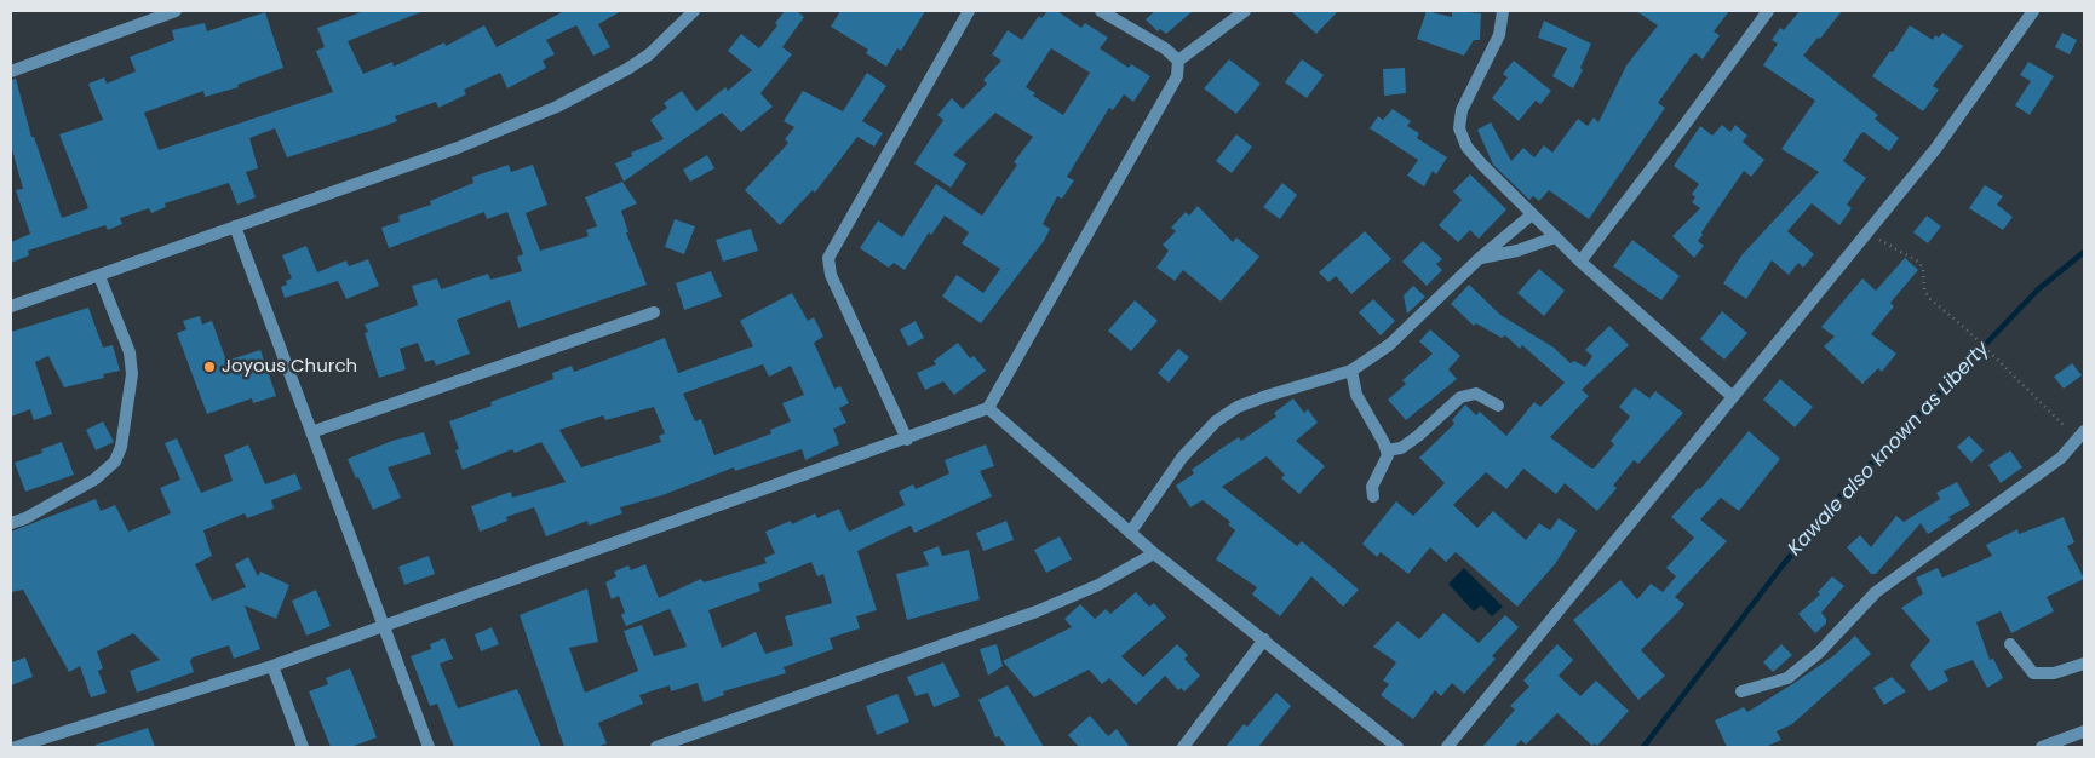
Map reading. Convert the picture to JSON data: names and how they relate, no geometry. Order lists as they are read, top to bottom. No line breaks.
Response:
{"water":["Kawale also known as Liberty"],"places":["Joyous Church"]}
